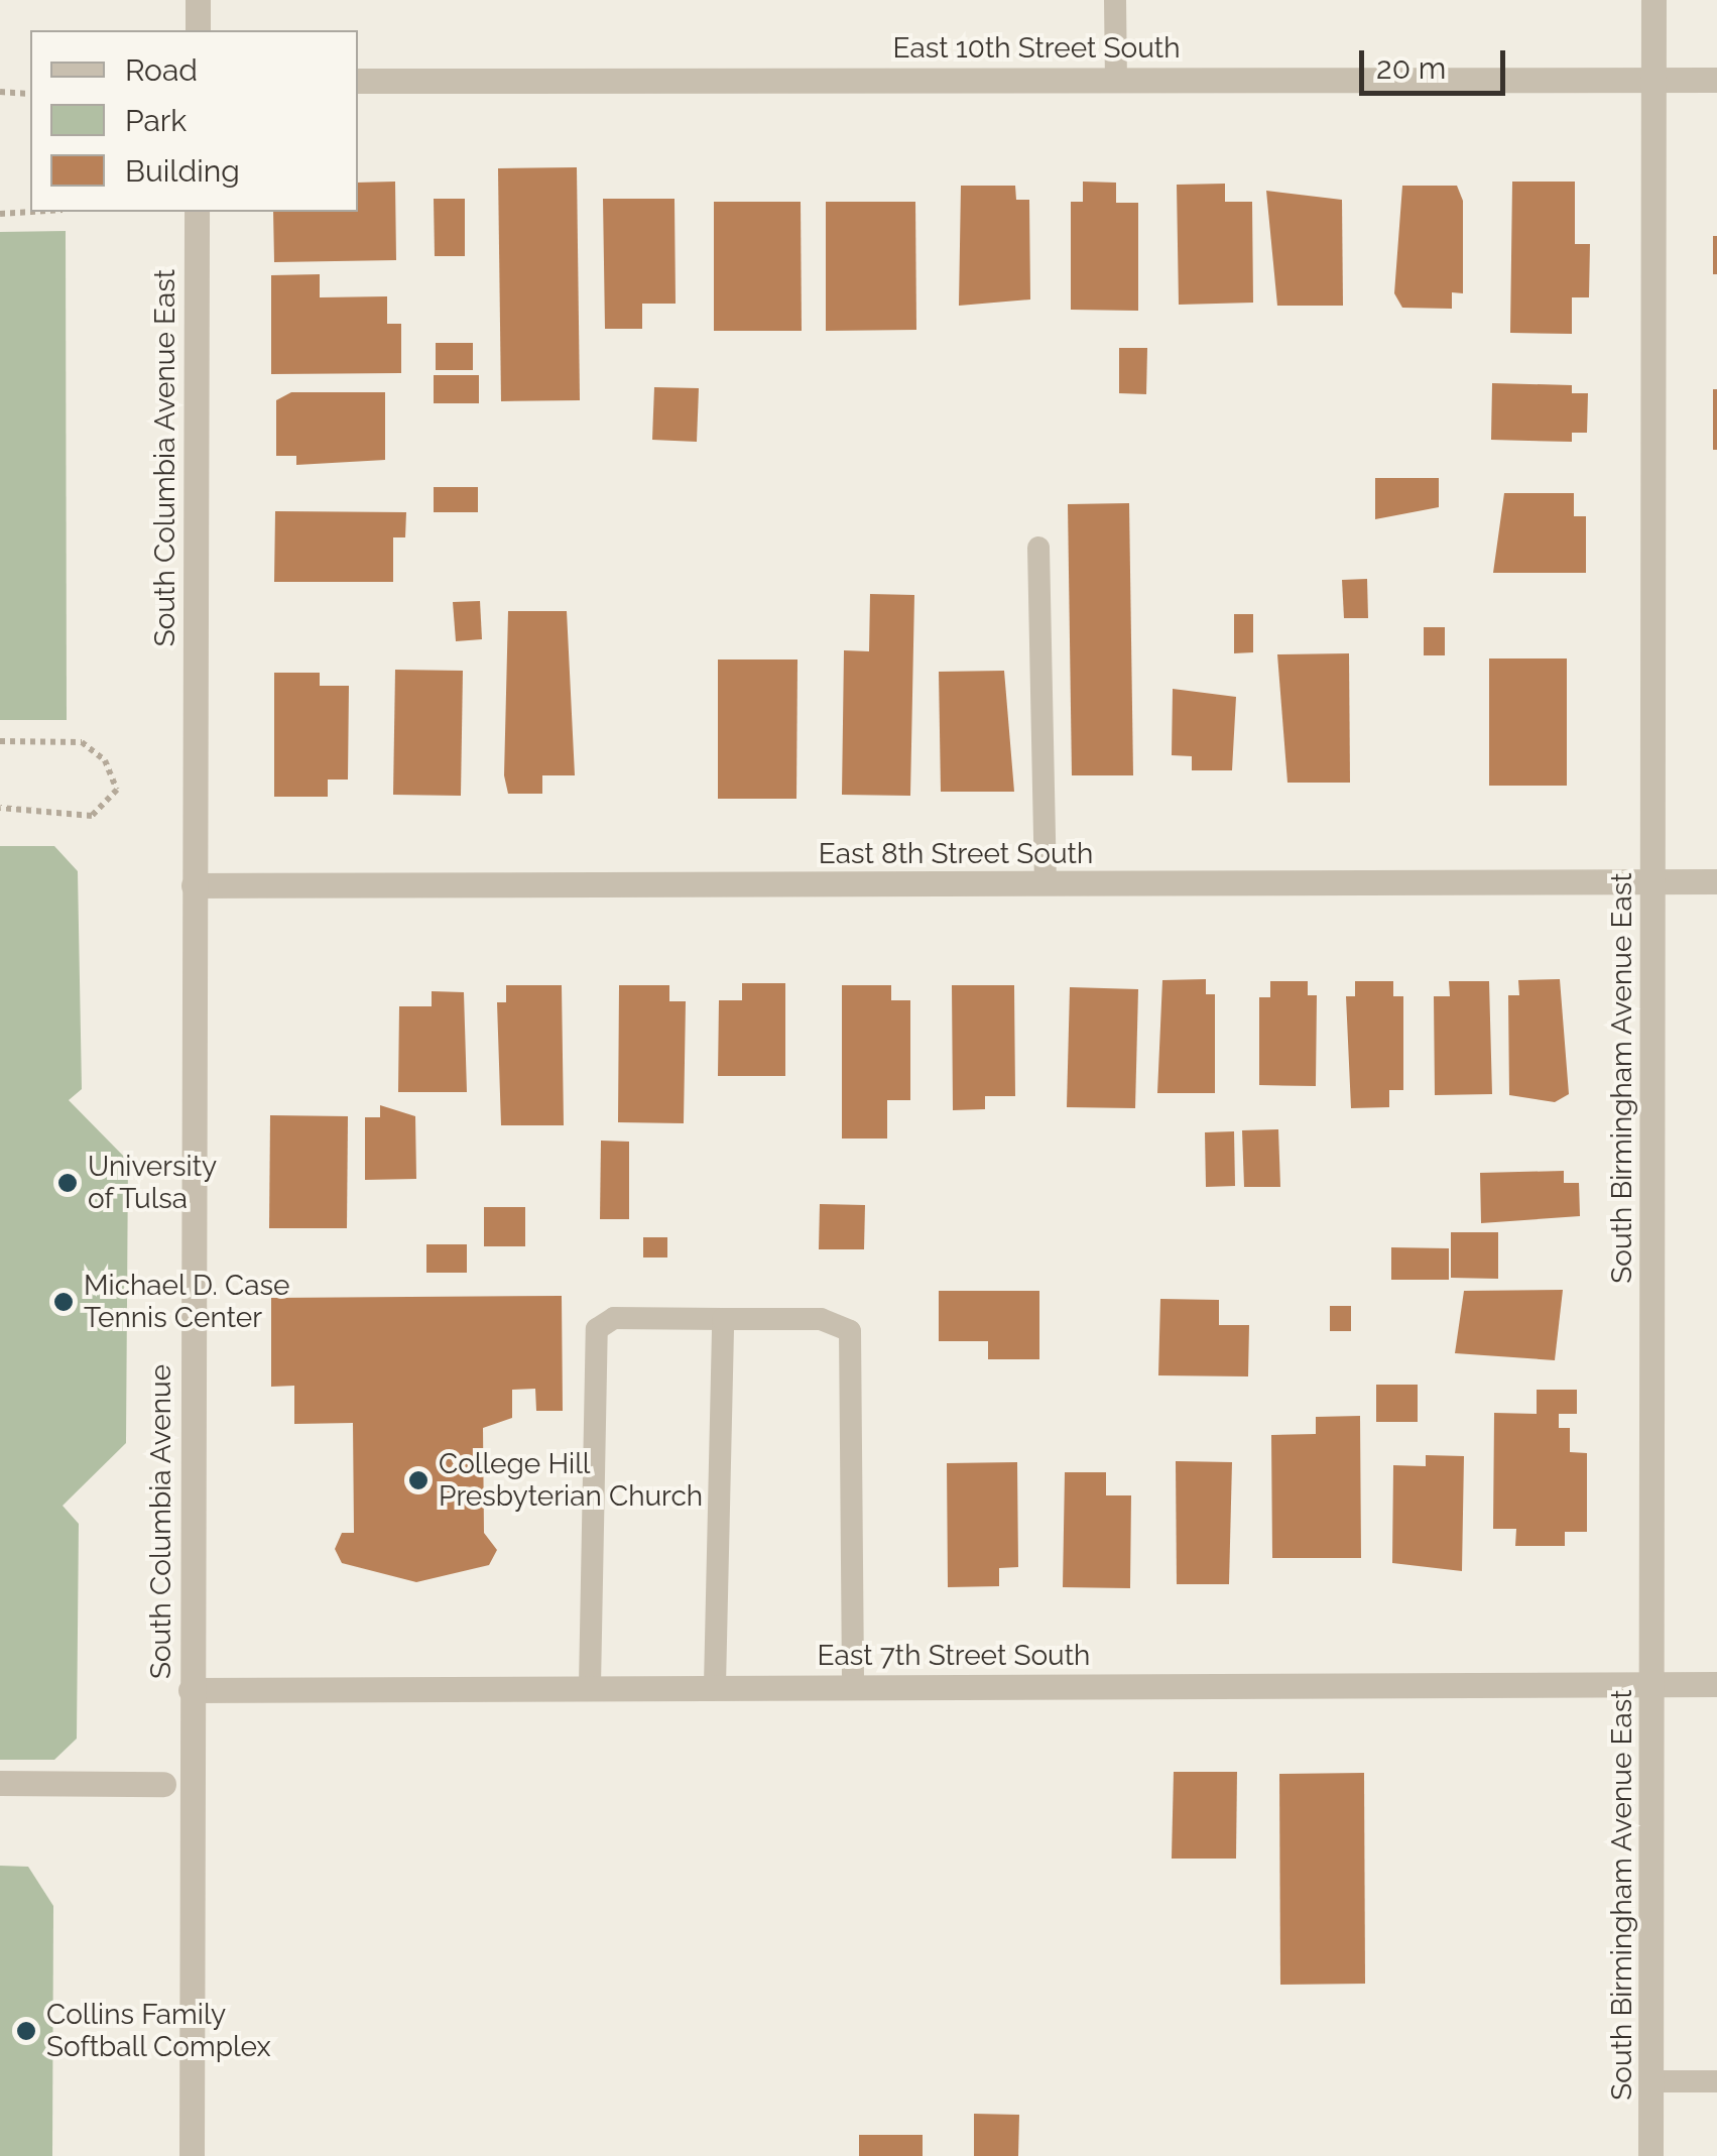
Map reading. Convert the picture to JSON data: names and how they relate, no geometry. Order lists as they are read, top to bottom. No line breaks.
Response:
{"streets":{"street":["East 10th Street South","South Columbia Avenue East","East 8th Street South","South Birmingham Avenue East","South Columbia Avenue","East 7th Street South"]},"crossings":[["East 10th Street South","South Birmingham Avenue East"],["South Columbia Avenue East","South Columbia Avenue"],["East 8th Street South","South Birmingham Avenue East"],["East 8th Street South","South Columbia Avenue"],["South Birmingham Avenue East","East 7th Street South"],["South Columbia Avenue","East 7th Street South"]],"places":["University of Tulsa","Michael D. Case Tennis Center","College Hill Presbyterian Church","Collins Family Softball Complex"],"legend":["Road","Park","Building"],"scale_bar":"20 m"}
